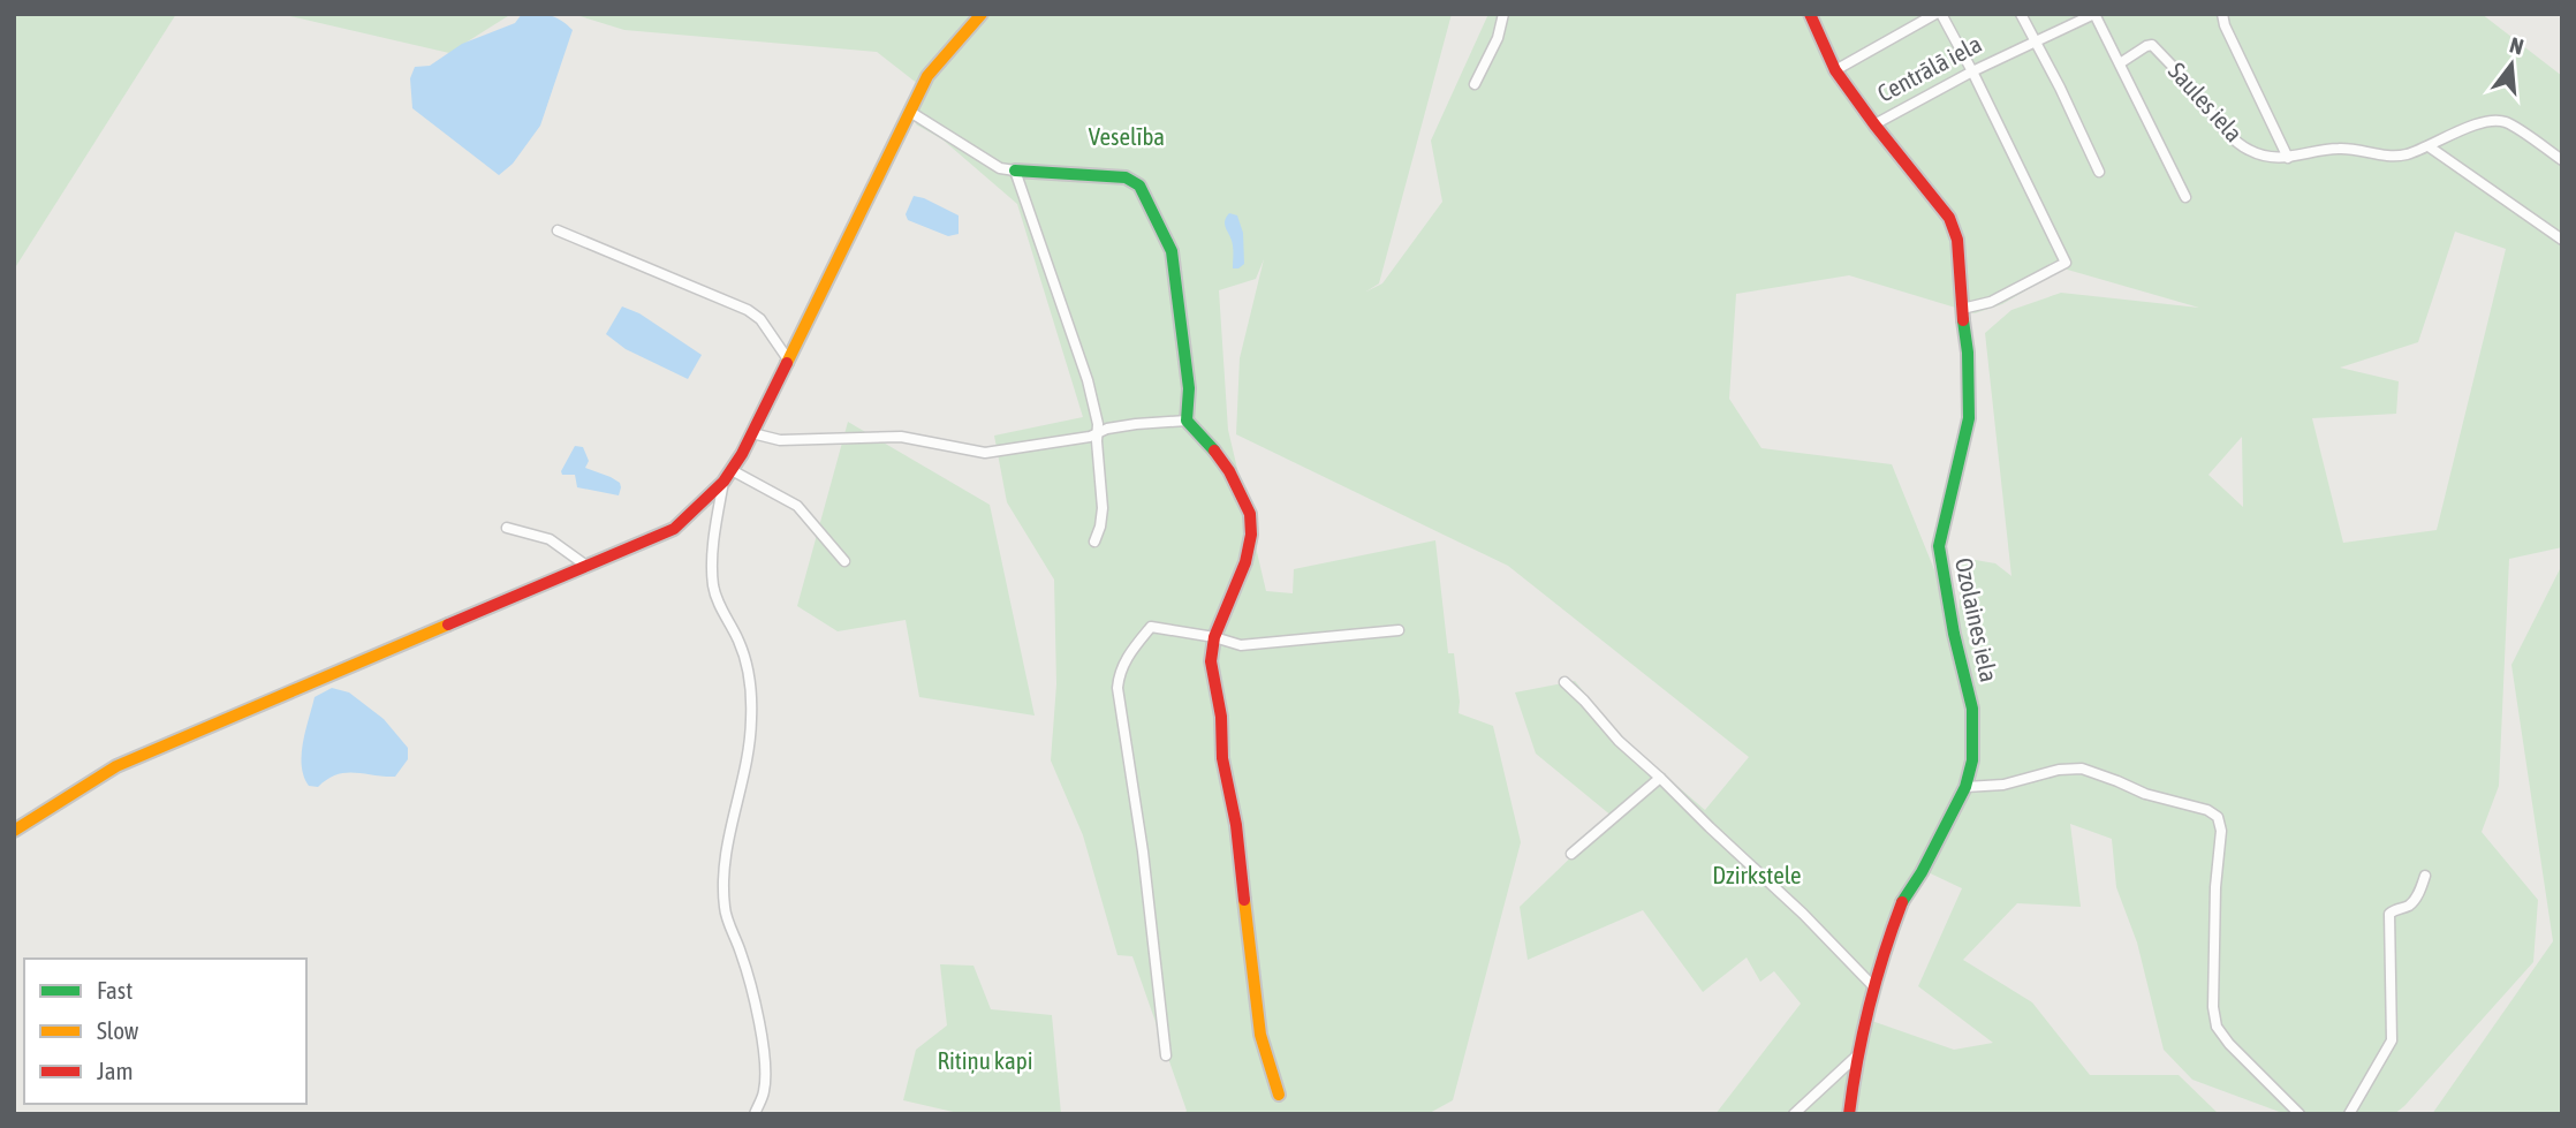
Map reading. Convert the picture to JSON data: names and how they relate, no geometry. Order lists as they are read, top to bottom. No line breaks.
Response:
{"streets":{"street":["Centrālā iela","Saules iela","Ozolaines iela"]},"crossings":[["Centrālā iela","Ozolaines iela"]],"parks":["Veselība","Dzirkstele","Ritiņu kapi"],"legend":["Fast","Slow","Jam"],"north":"top"}
